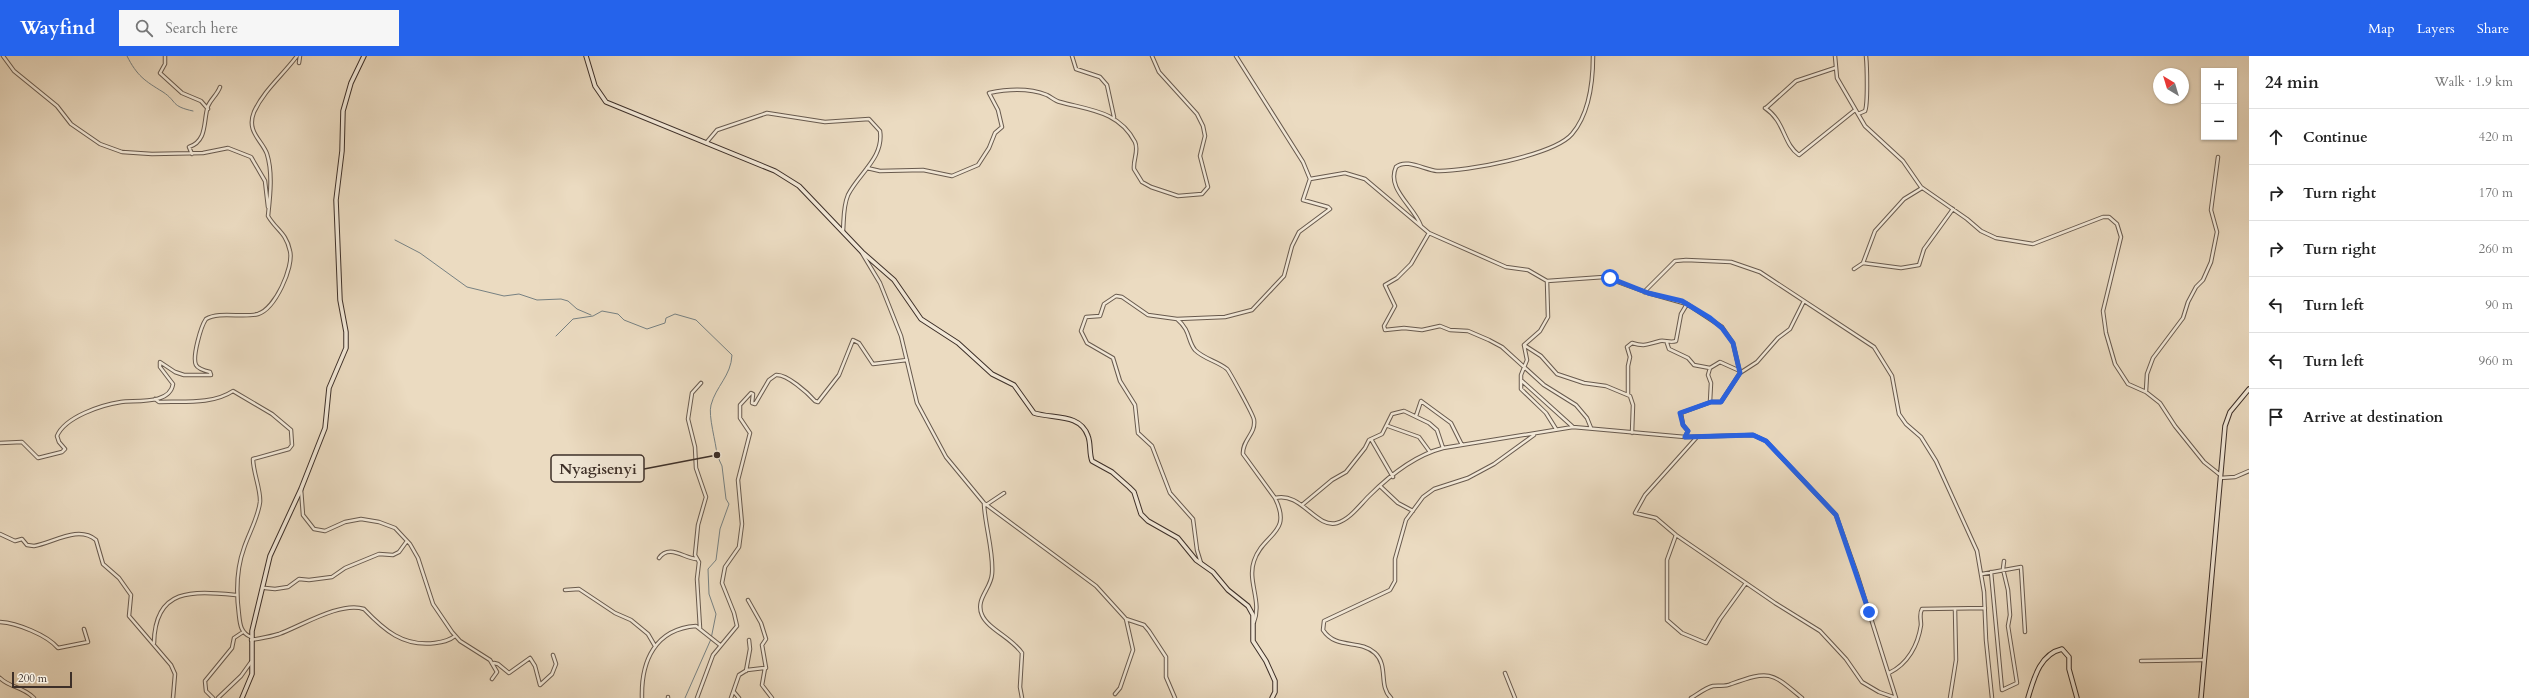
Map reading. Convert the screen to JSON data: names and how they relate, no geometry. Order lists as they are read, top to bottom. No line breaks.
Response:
{"places":["Nyagisenyi"],"scale_bar":"200 m","north":"top left","page":{"header":"Wayfind","search":"Search here","nav":["Map","Layers","Share"],"heading":["24 min","Walk · 1.9 km"],"map_buttons":["+","−"],"list":[["Continue","420 m"],["Turn right","170 m"],["Turn right","260 m"],["Turn left","90 m"],["Turn left","960 m"],"Arrive at destination"],"scale":"200 m"}}
